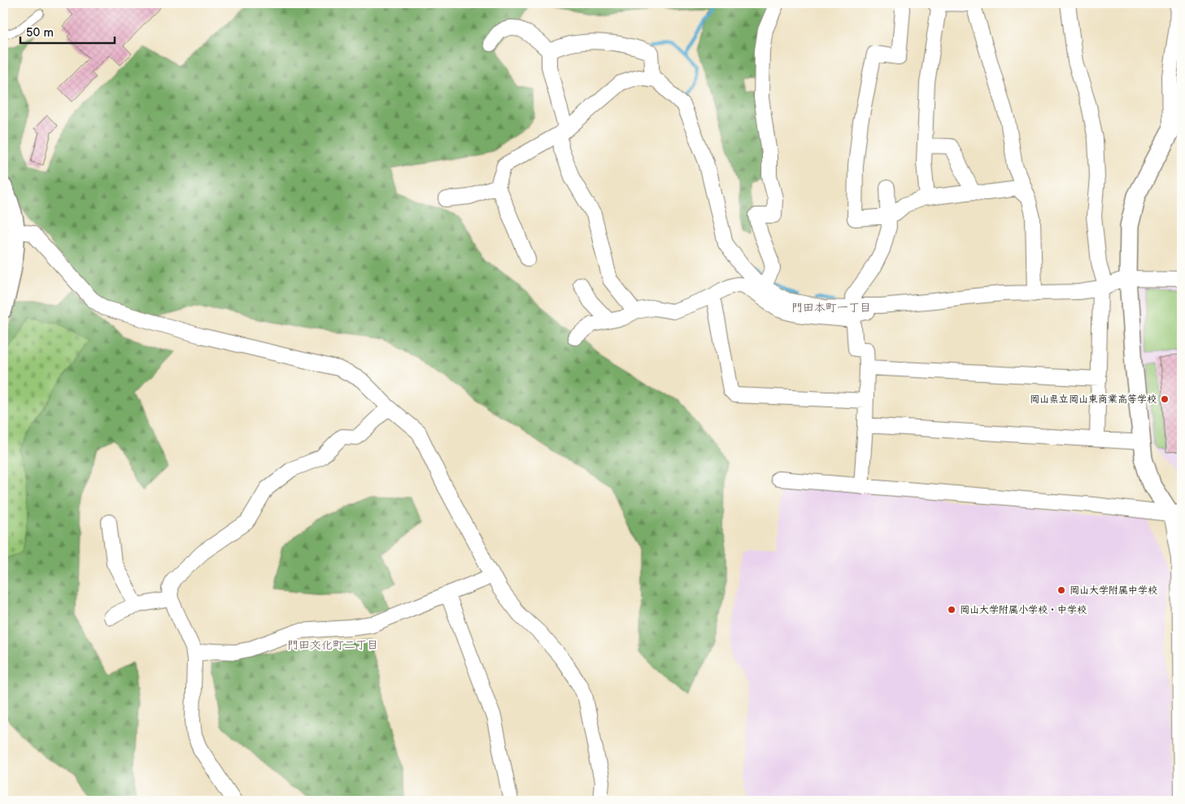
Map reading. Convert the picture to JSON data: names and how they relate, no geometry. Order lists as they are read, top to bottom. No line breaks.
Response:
{"districts":["門田本町一丁目","門田文化町二丁目"],"places":["岡山県立岡山東商業高等学校","岡山大学附属中学校","岡山大学附属小学校・中学校"],"scale_bar":"50 m"}
